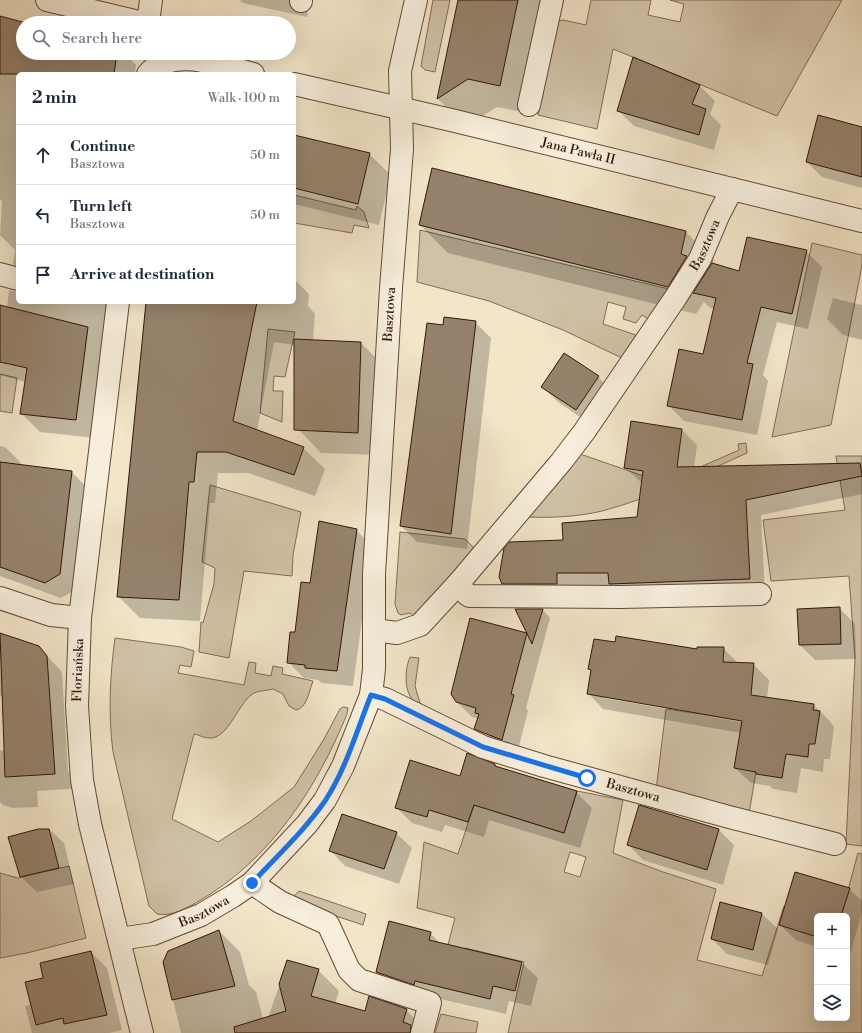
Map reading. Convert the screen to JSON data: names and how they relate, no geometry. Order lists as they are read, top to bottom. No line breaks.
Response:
{"streets":{"street":["Jana Pawła II","Basztowa","Floriańska"]},"crossings":[["Jana Pawła II","Basztowa"],["Basztowa","Floriańska"]],"page":{"search":"Search here","heading":["2 min","Walk · 100 m"],"list":[["Continue","Basztowa","50 m"],["Turn left","Basztowa","50 m"],"Arrive at destination"],"map_buttons":["+","−"]}}
